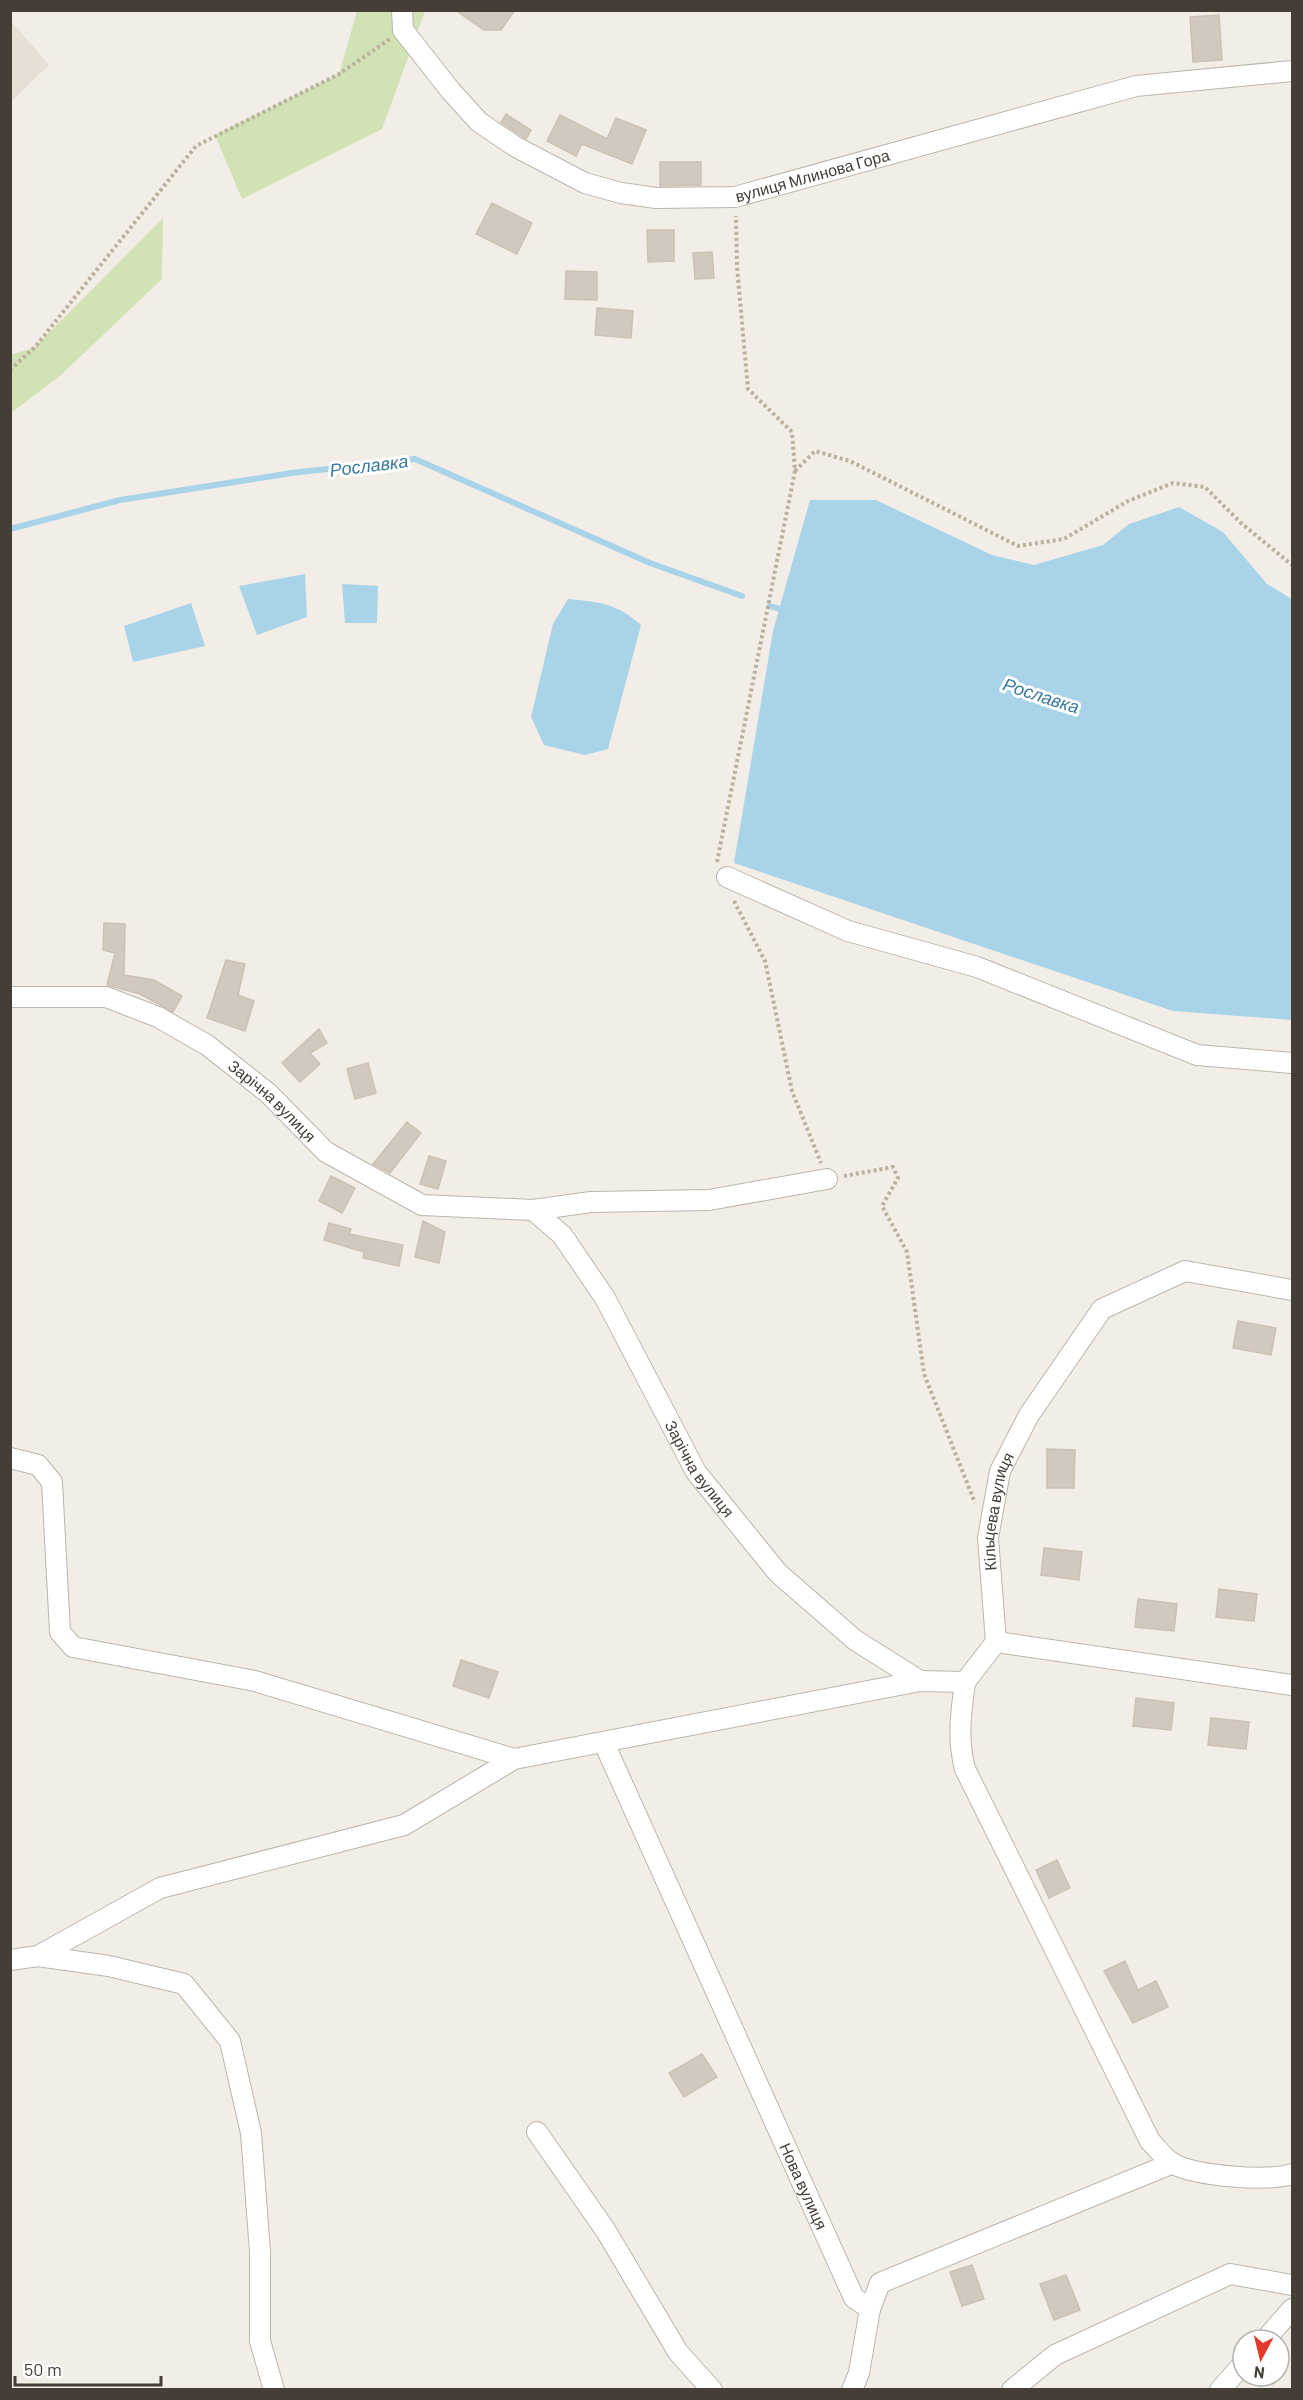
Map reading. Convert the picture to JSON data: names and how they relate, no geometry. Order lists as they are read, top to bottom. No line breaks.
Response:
{"streets":{"street":["вулиця Млинова Гора","Зарічна вулиця","Кільцева вулиця","Нова вулиця"]},"water":["Рославка"],"scale_bar":"50 m","north":"bottom"}
